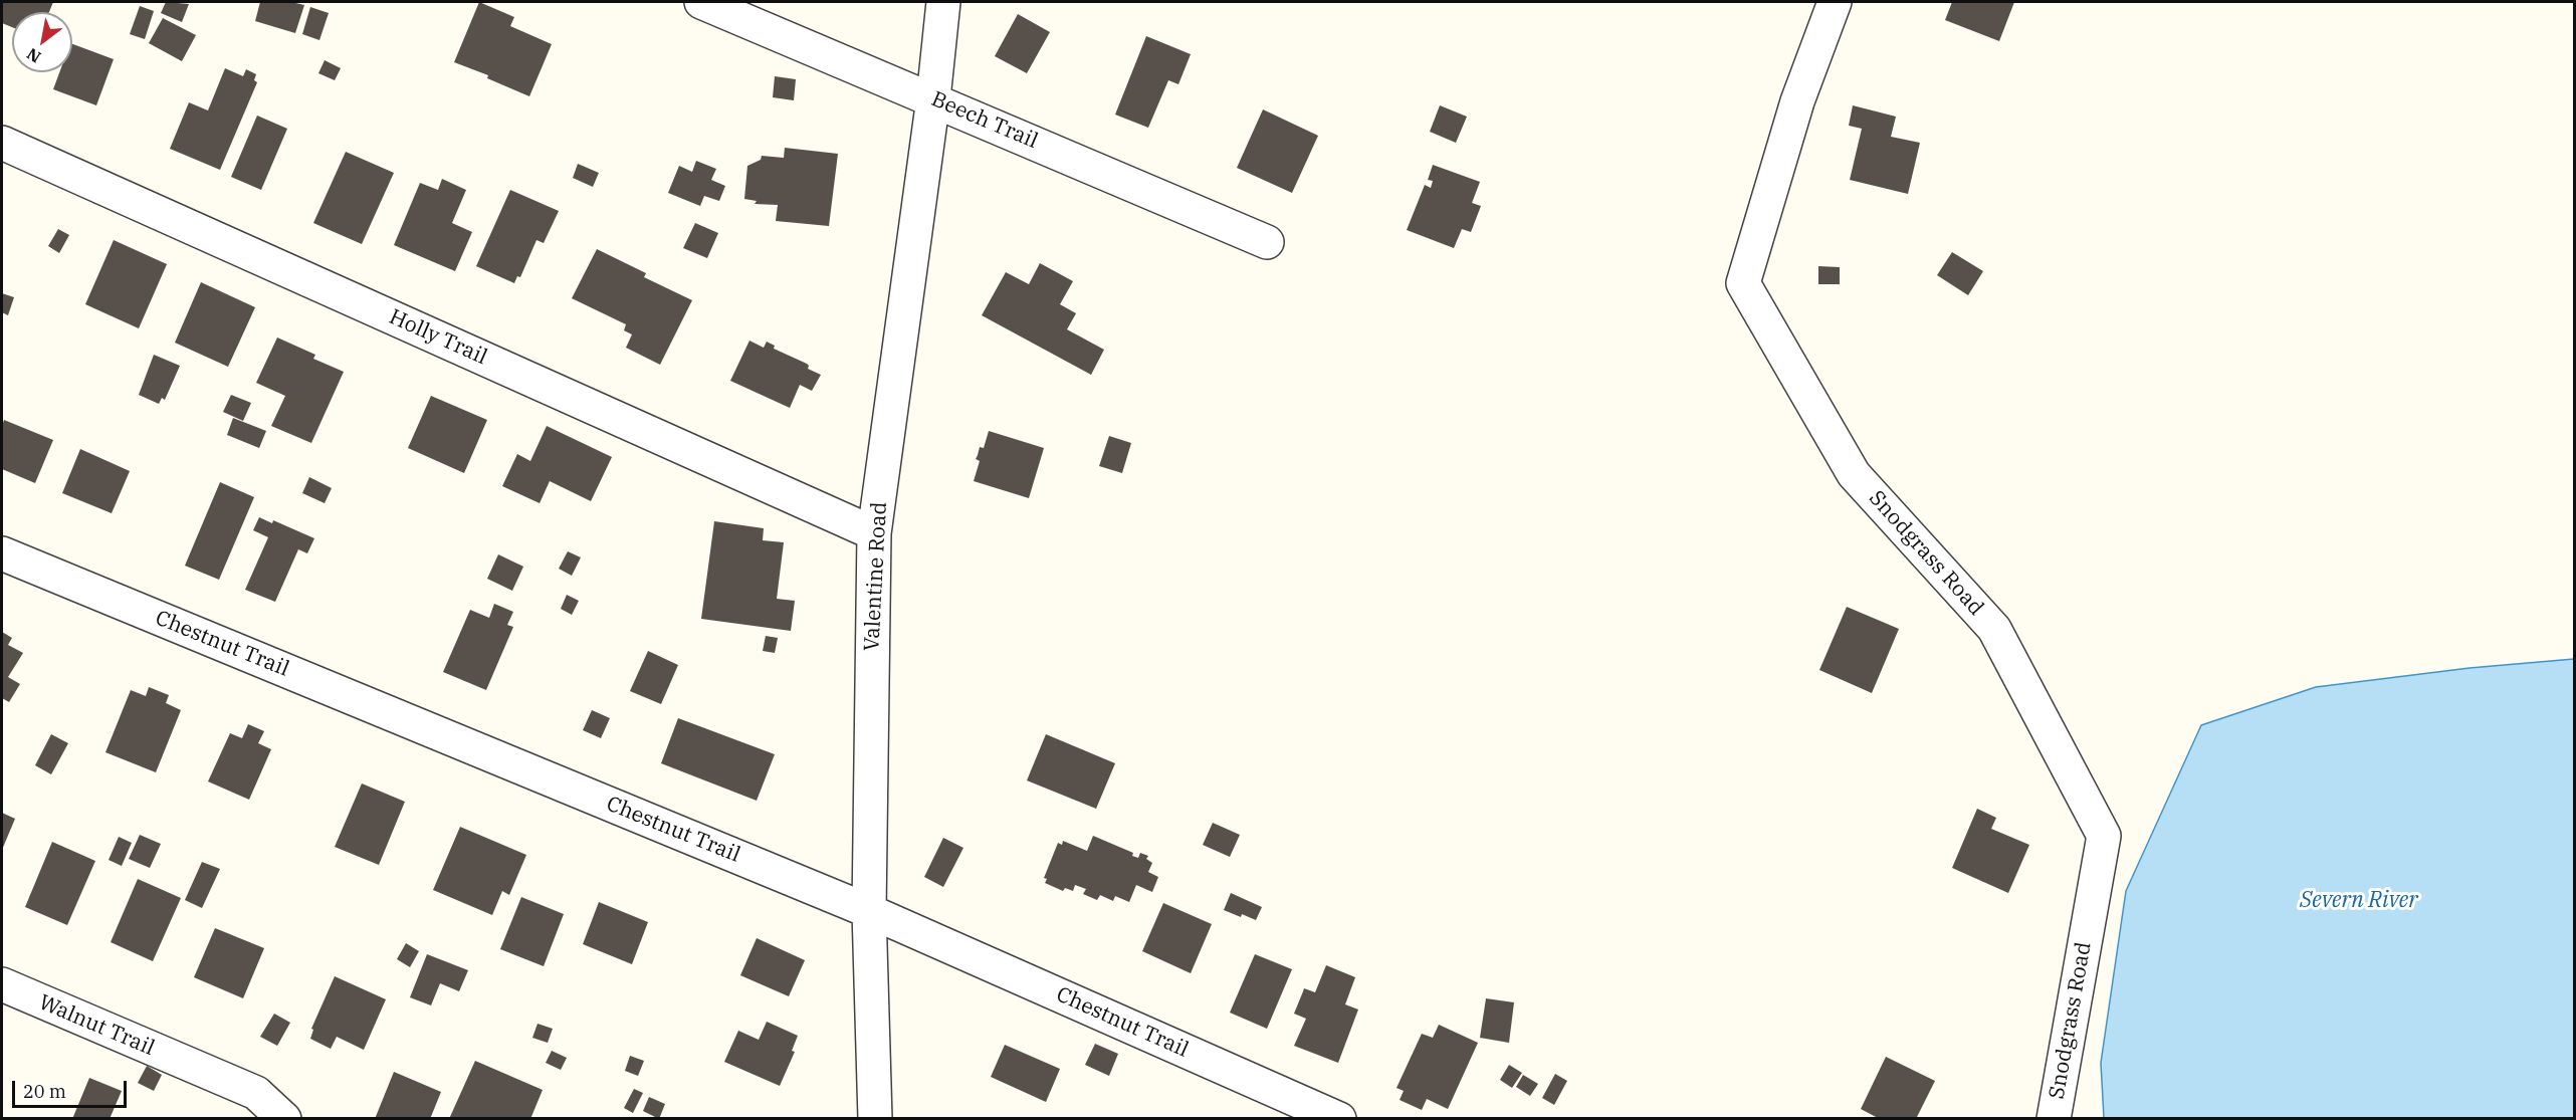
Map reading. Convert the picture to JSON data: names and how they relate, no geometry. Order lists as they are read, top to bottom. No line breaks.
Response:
{"streets":{"street":["Beech Trail","Holly Trail","Snodgrass Road","Valentine Road","Chestnut Trail","Walnut Trail"]},"crossings":[["Beech Trail","Valentine Road"],["Holly Trail","Valentine Road"],["Valentine Road","Chestnut Trail"]],"water":["Severn River"],"scale_bar":"20 m","north":"bottom left"}
